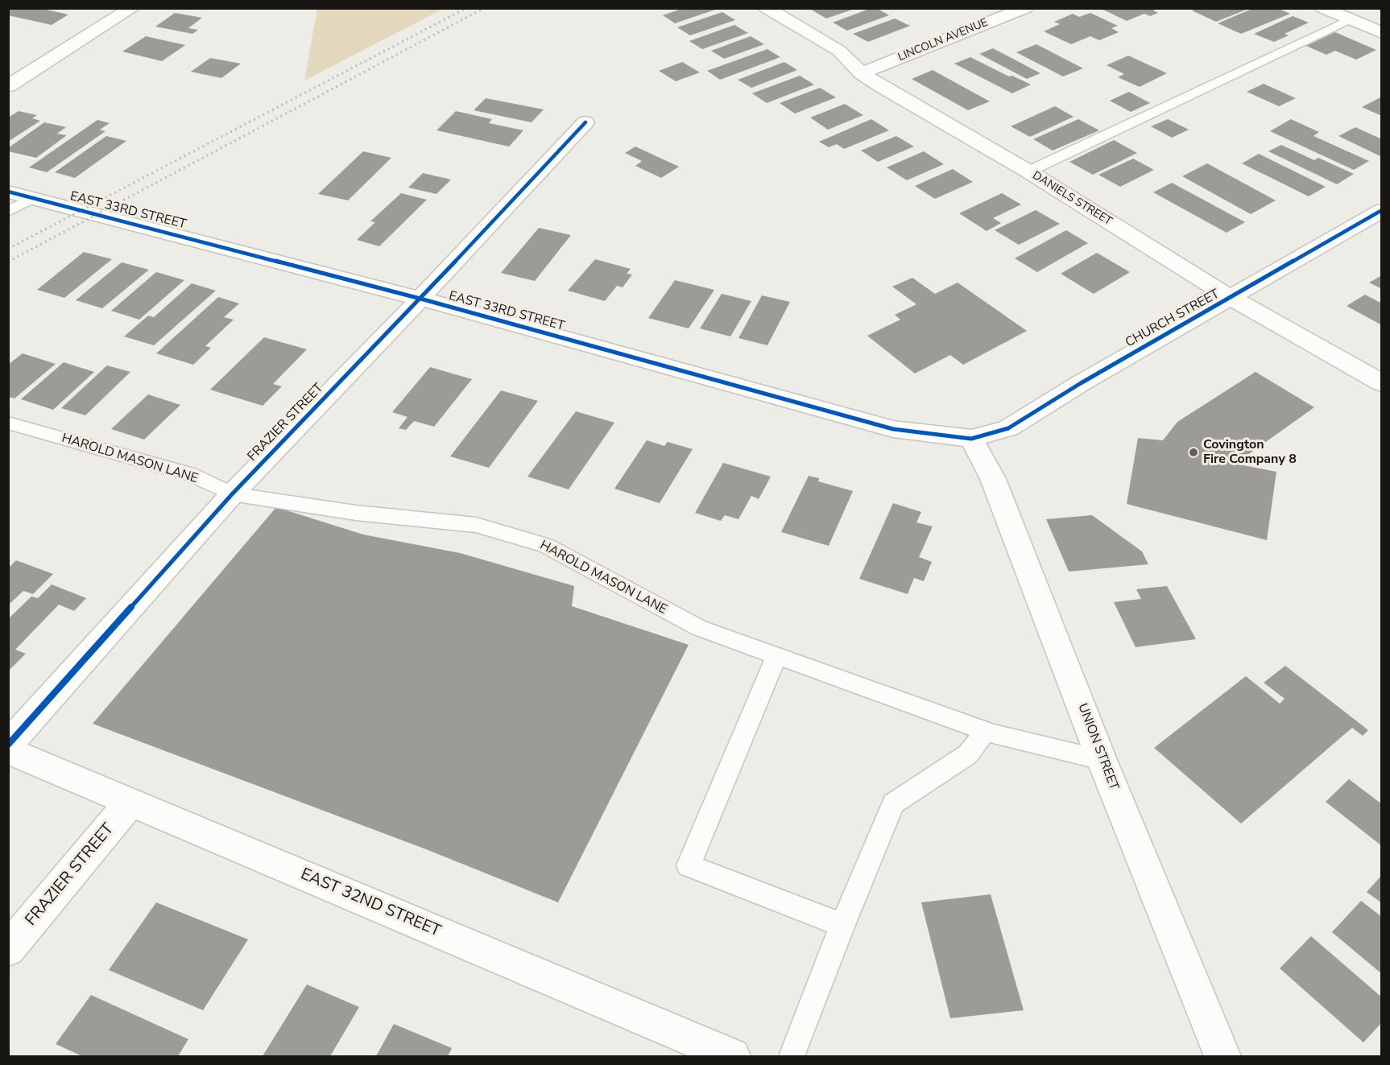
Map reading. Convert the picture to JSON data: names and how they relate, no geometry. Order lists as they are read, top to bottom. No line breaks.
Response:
{"streets":{"street":["LINCOLN AVENUE","DANIELS STREET","EAST 33RD STREET","CHURCH STREET","FRAZIER STREET","UNION STREET","EAST 32ND STREET"],"lane":["HAROLD MASON LANE"]},"crossings":[["LINCOLN AVENUE","DANIELS STREET"],["DANIELS STREET","CHURCH STREET"],["EAST 33RD STREET","CHURCH STREET"],["EAST 33RD STREET","FRAZIER STREET"],["EAST 33RD STREET","UNION STREET"],["CHURCH STREET","UNION STREET"],["FRAZIER STREET","HAROLD MASON LANE"],["FRAZIER STREET","EAST 32ND STREET"],["HAROLD MASON LANE","UNION STREET"]],"places":["Covington Fire Company 8"]}
